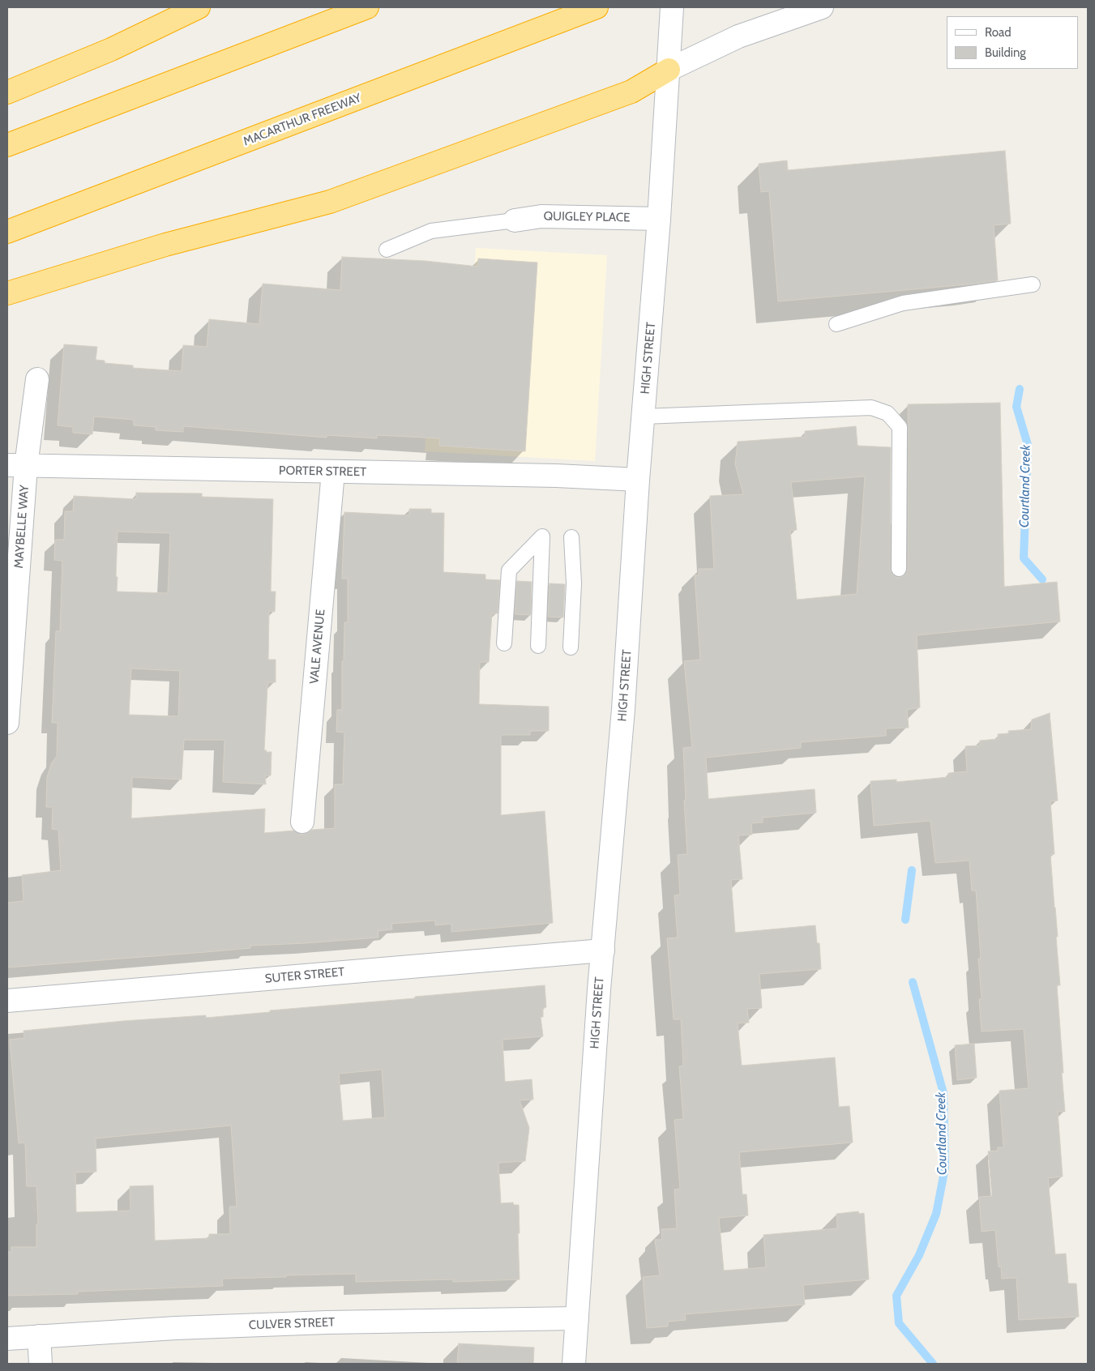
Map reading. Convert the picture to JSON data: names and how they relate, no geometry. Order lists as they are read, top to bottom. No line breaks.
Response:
{"streets":{"highway":["MACARTHUR FREEWAY"],"street":["QUIGLEY PLACE","HIGH STREET","PORTER STREET","MAYBELLE WAY","VALE AVENUE","SUTER STREET","CULVER STREET"]},"crossings":[["QUIGLEY PLACE","HIGH STREET"],["HIGH STREET","PORTER STREET"],["HIGH STREET","SUTER STREET"],["HIGH STREET","CULVER STREET"],["PORTER STREET","MAYBELLE WAY"],["PORTER STREET","VALE AVENUE"]],"water":["Courtland Creek"],"legend":["Road","Building"]}
